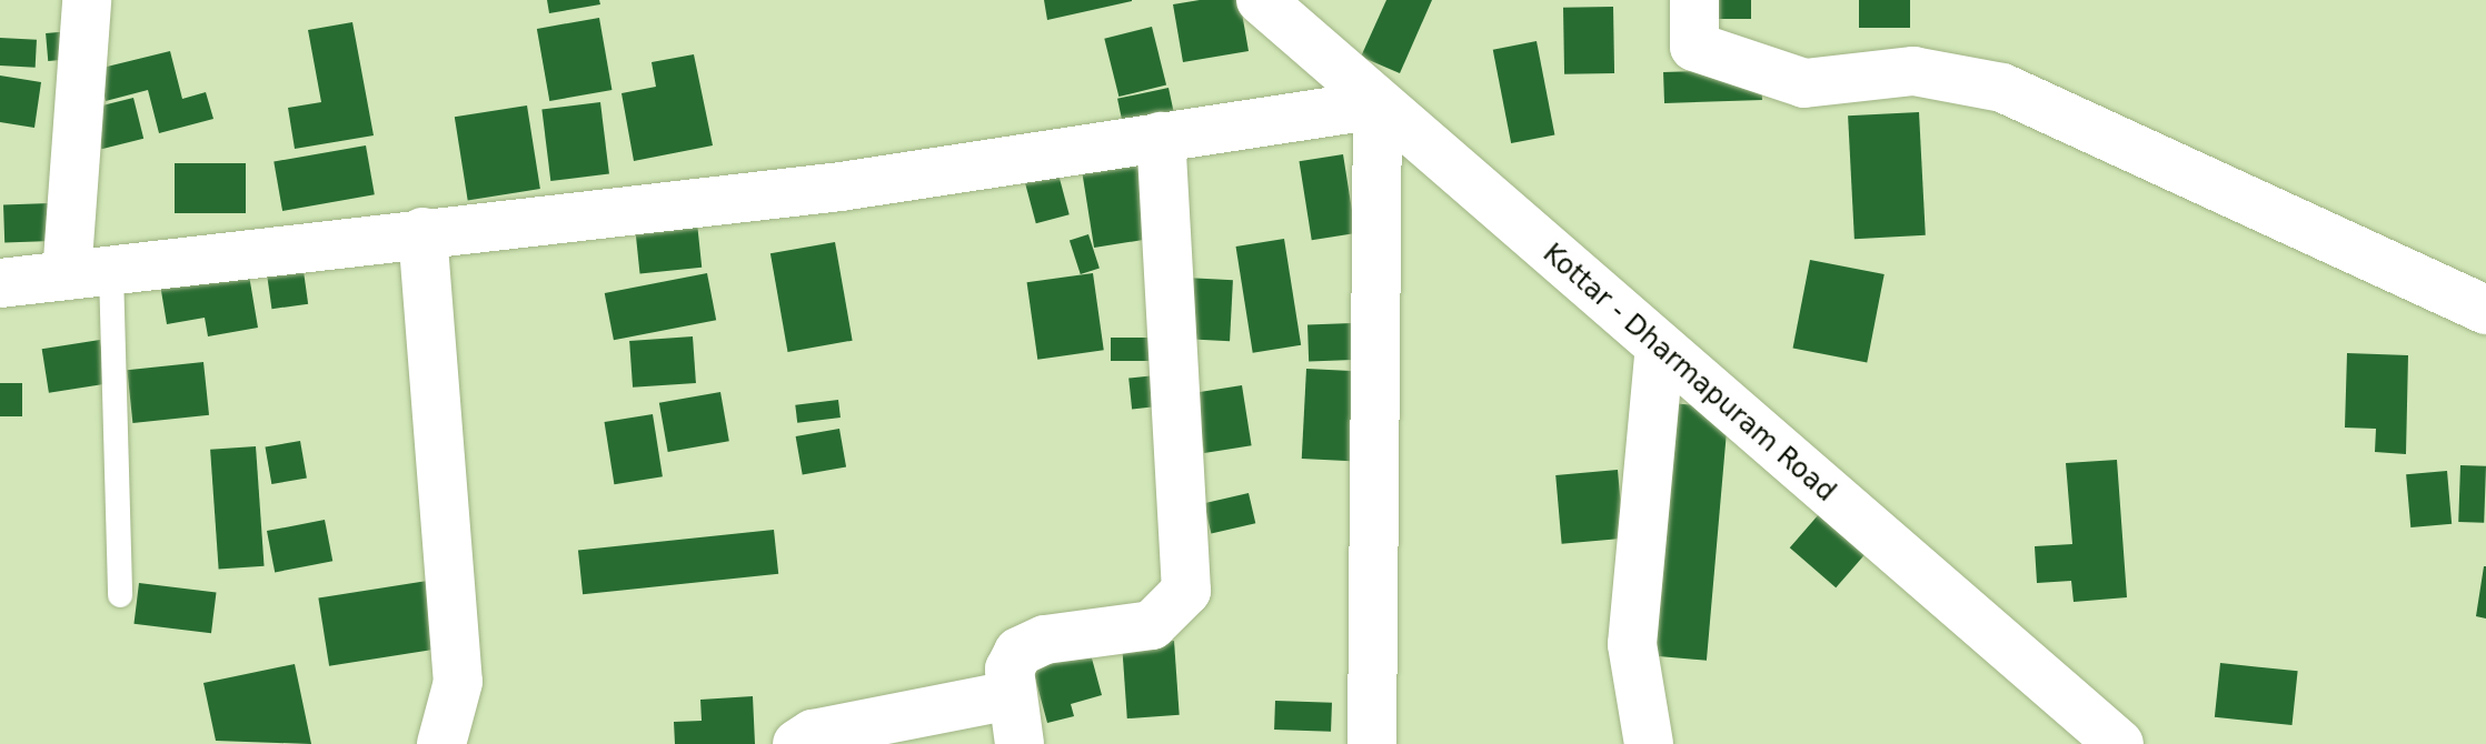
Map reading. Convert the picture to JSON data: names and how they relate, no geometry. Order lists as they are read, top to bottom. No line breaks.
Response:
{"streets":{"street":["Kottar - Dharmapuram Road"]}}
